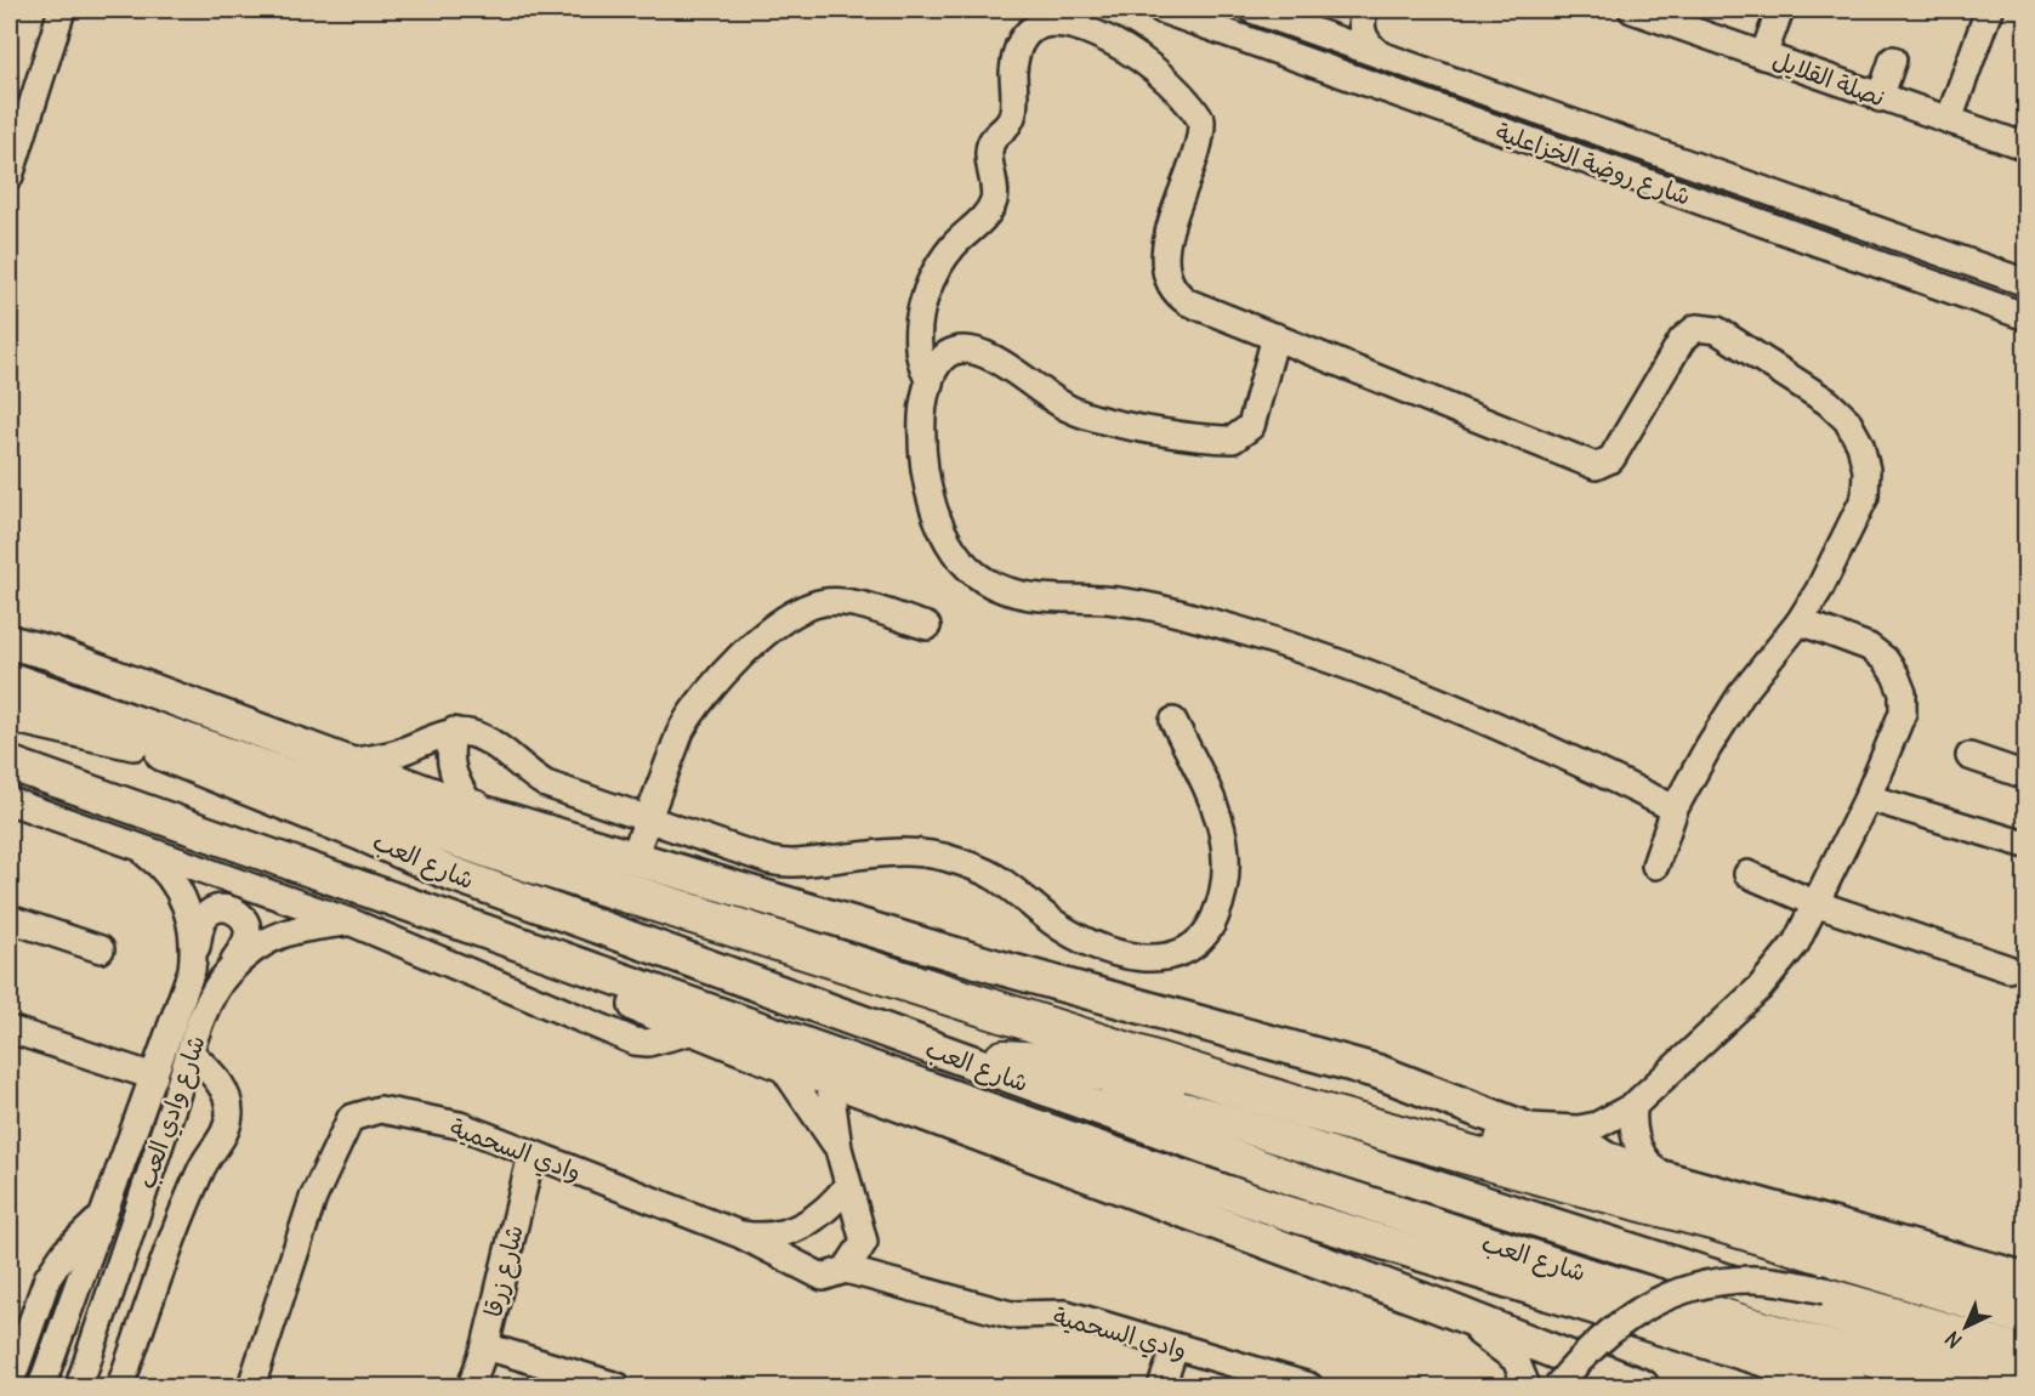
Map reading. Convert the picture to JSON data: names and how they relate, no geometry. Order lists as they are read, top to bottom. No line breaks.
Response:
{"streets":{"main road":["شارع العب"],"street":["نصلة القلايل","شارع روضة الخزاعلية","شارع وادي العب","وادي السحمية","شارع زرقا"]},"crossings":[["وادي السحمية","شارع زرقا"]],"north":"bottom left"}
